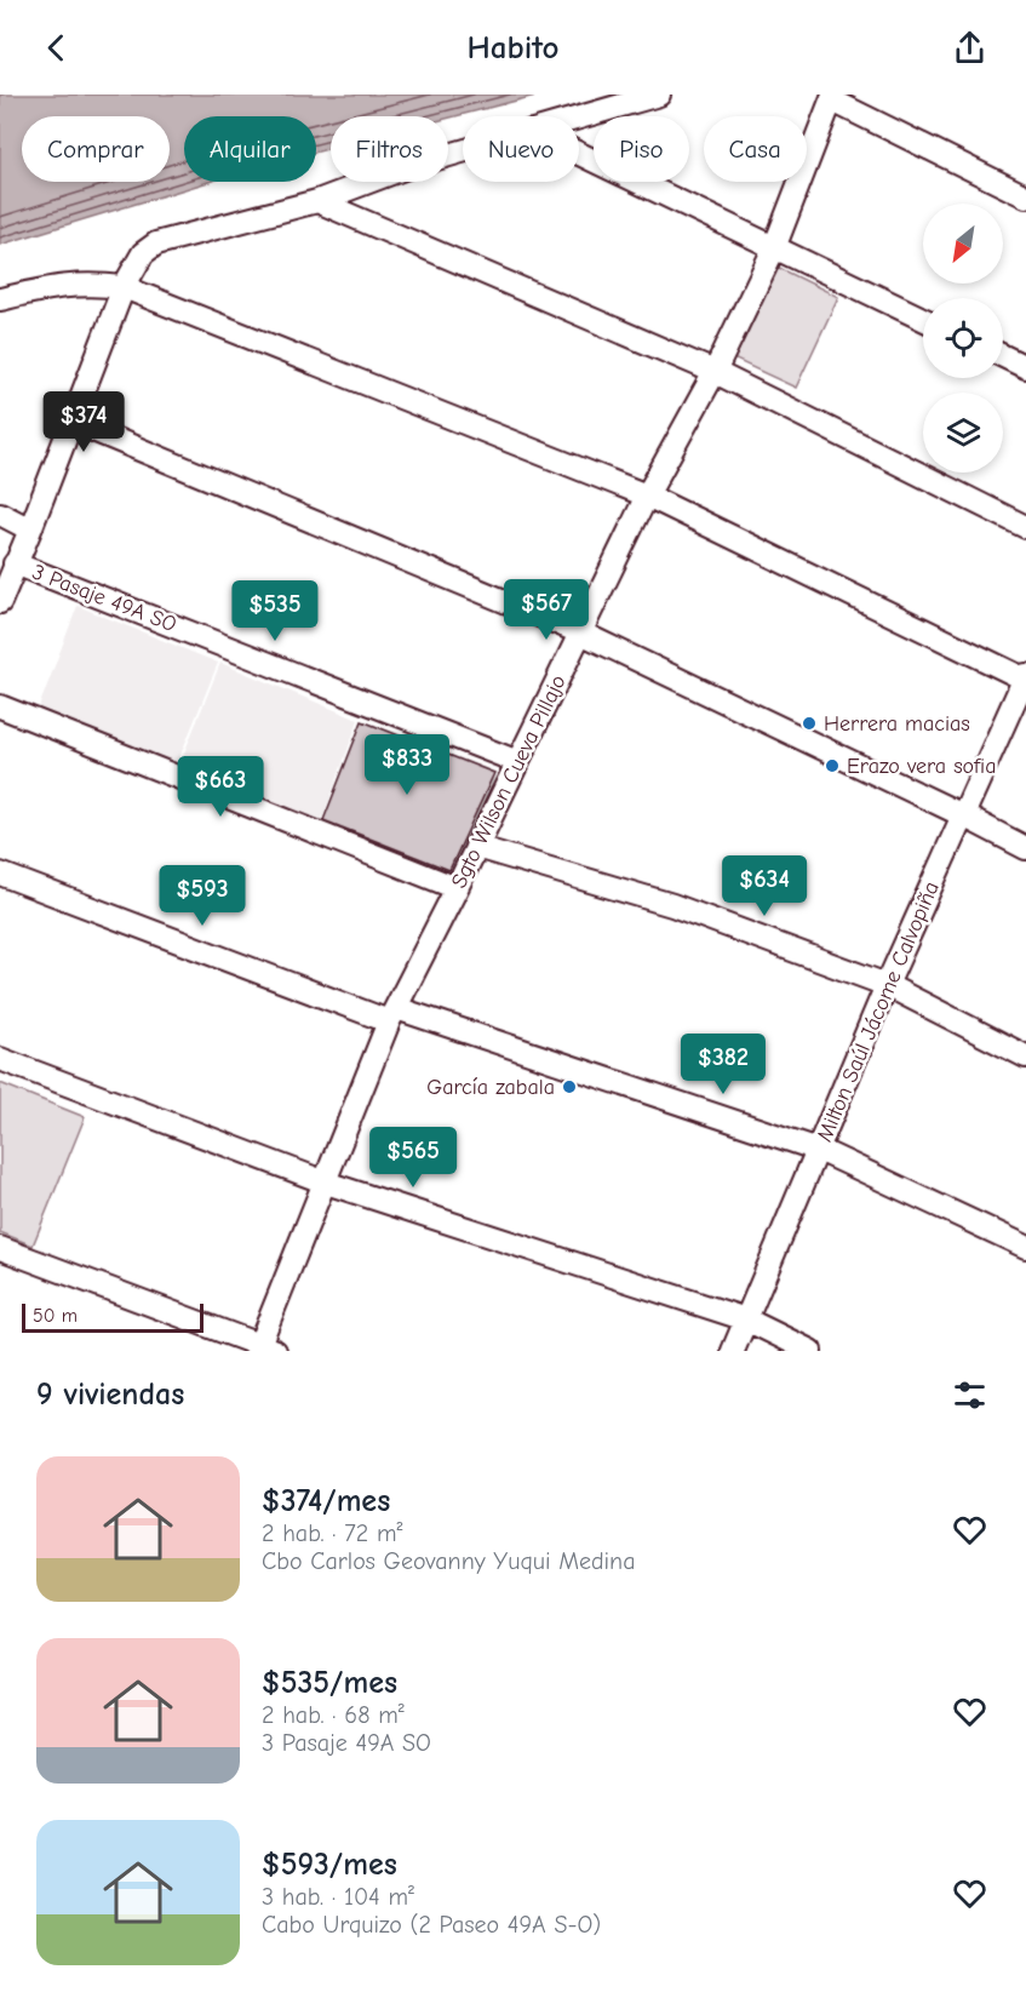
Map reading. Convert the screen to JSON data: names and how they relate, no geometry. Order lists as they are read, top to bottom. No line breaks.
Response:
{"streets":{"street":["3 Pasaje 49A SO","Sgto Wilson Cueva Pillajo","Milton Saúl Jácome Calvopiña"]},"crossings":[["3 Pasaje 49A SO","Sgto Wilson Cueva Pillajo"]],"places":["Herrera macias","Erazo vera sofia","García zabala"],"scale_bar":"50 m","north":"bottom left","page":{"header":"Habito","chip":["Comprar","Alquilar","Filtros","Nuevo","Piso","Casa"],"price":["$374","$567","$535","$833","$663","$634","$593","$382","$565"],"scale":"50 m","heading":"9 viviendas","list":[{"name":"$374/mes","note":"2 hab. · 72 m² · Cbo Carlos Geovanny Yuqui Medina"},{"name":"$535/mes","note":"2 hab. · 68 m² · 3 Pasaje 49A SO"},{"name":"$593/mes","note":"3 hab. · 104 m² · Cabo Urquizo (2 Paseo 49A S-O)"}]}}
